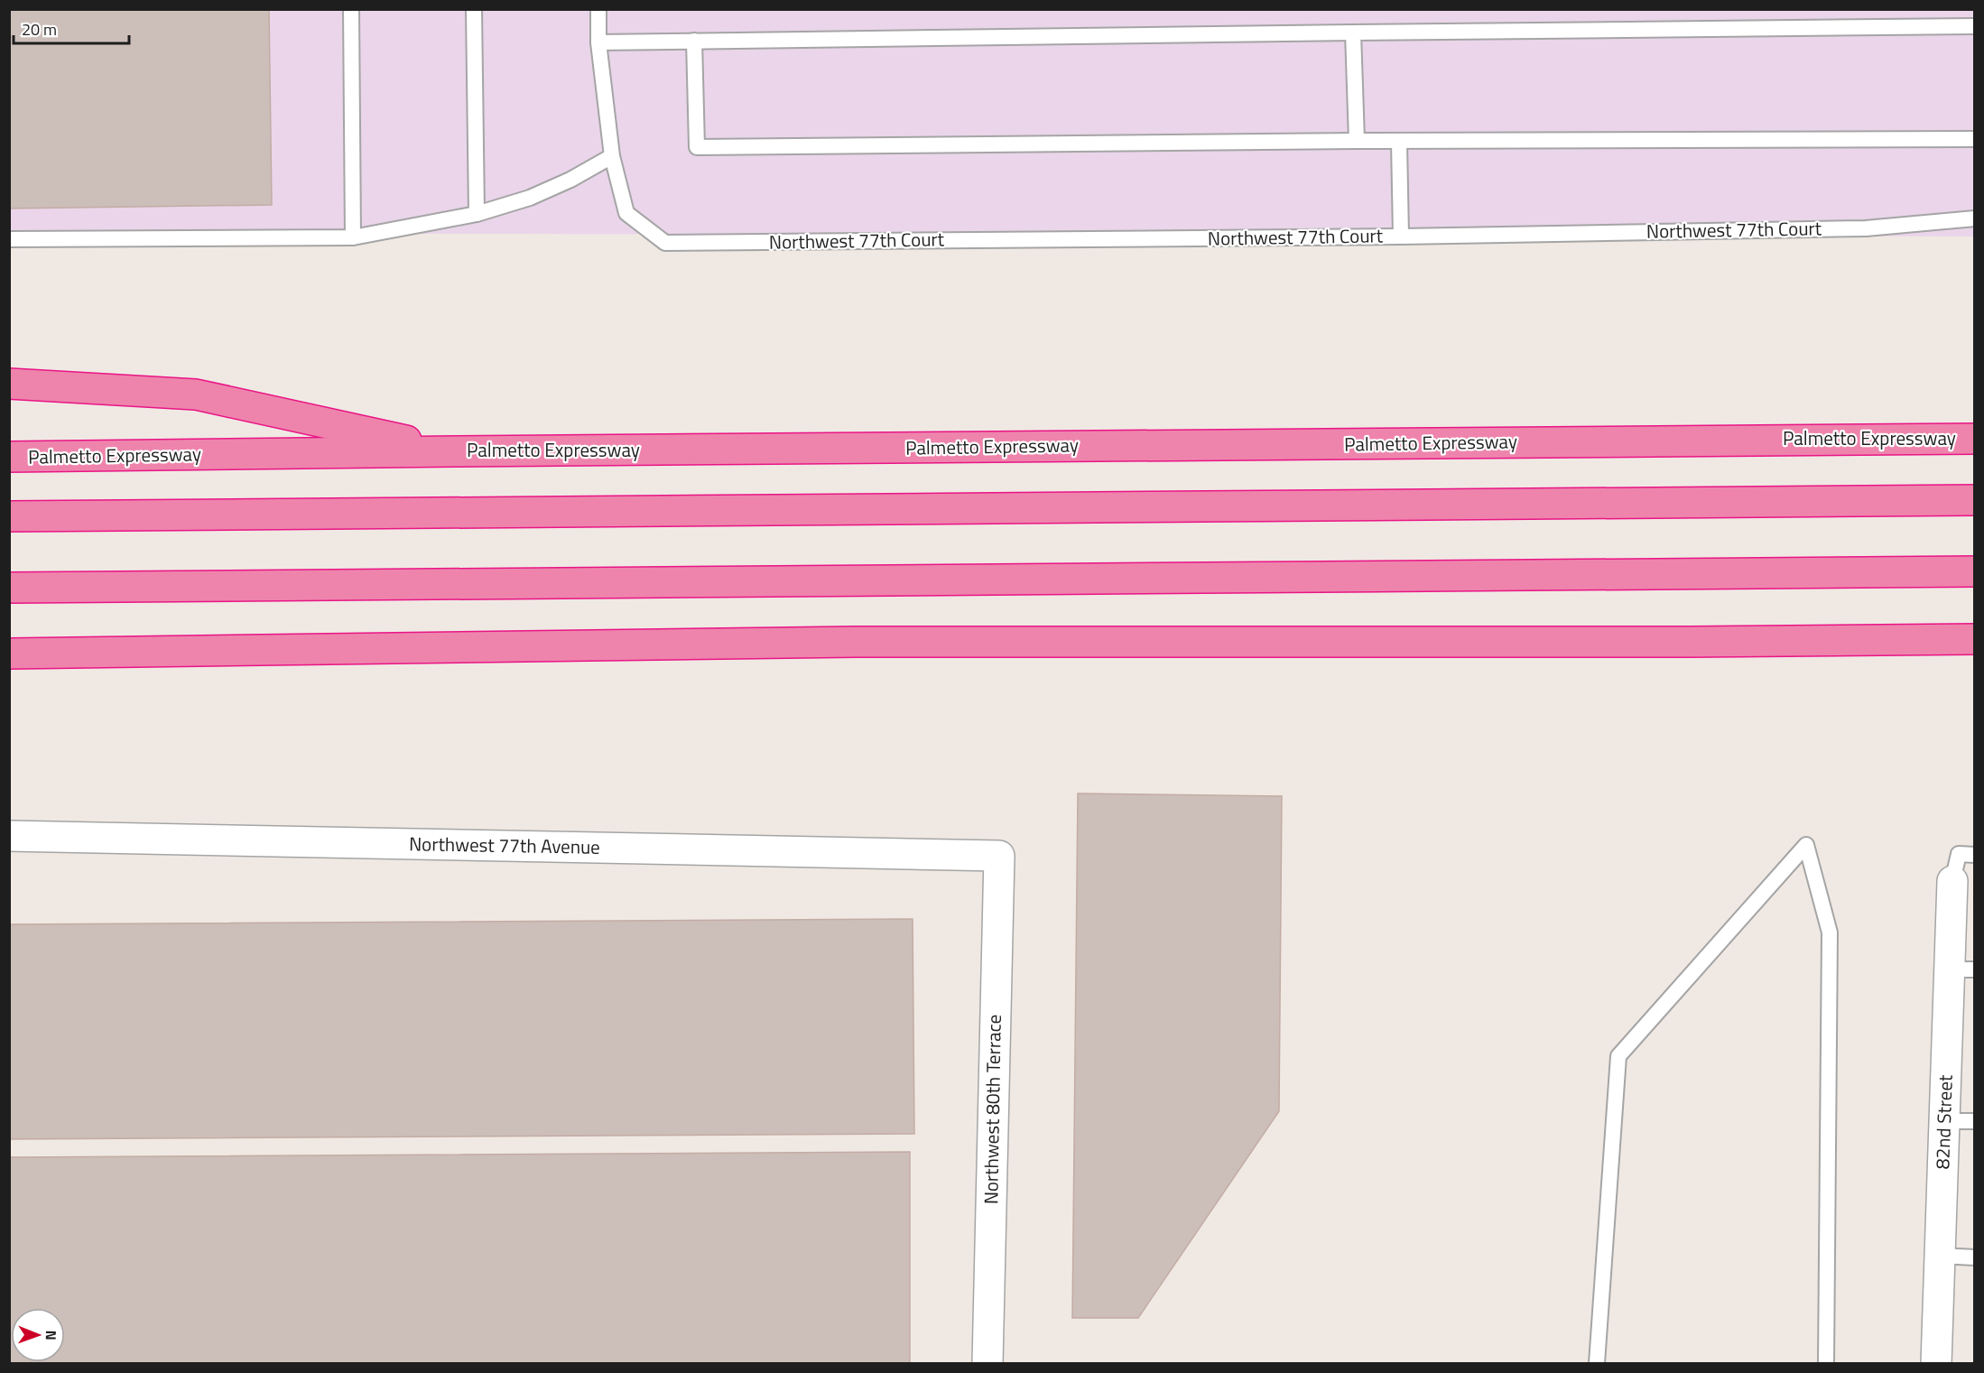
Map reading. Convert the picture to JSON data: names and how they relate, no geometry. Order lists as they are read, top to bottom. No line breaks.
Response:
{"streets":{"highway":["Palmetto Expressway"],"street":["Northwest 77th Avenue","Northwest 80th Terrace","82nd Street"],"lane":["Northwest 77th Court"]},"crossings":[["Northwest 77th Avenue","Northwest 80th Terrace"]],"scale_bar":"20 m","north":"right"}
